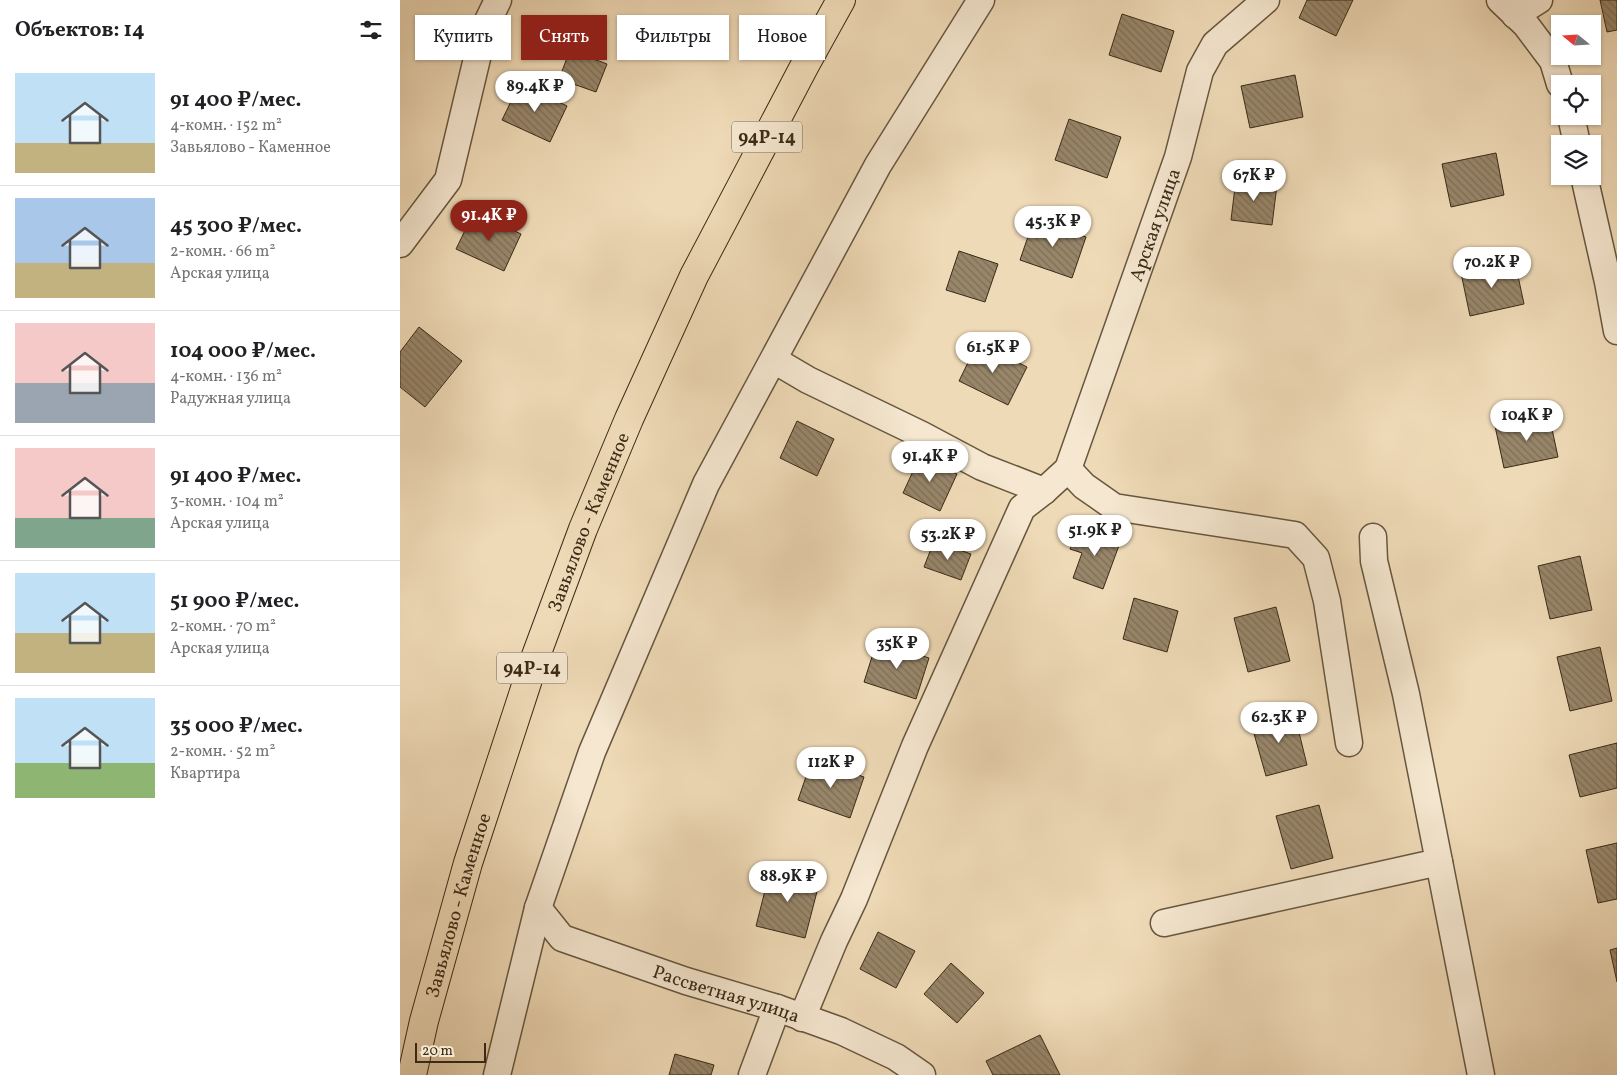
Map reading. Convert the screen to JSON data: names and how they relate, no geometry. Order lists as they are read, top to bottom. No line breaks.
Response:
{"streets":{"main road":["94Р-14","Завьялово - Каменное"],"street":["Арская улица","Рассветная улица"]},"scale_bar":"20 m","north":"left","page":{"heading":"Объектов: 14","chip":["Купить","Снять","Фильтры","Новое"],"list":[{"name":"91 400 ₽/мес.","note":"4-комн. · 152 m² · Завьялово - Каменное"},{"name":"45 300 ₽/мес.","note":"2-комн. · 66 m² · Арская улица"},{"name":"104 000 ₽/мес.","note":"4-комн. · 136 m² · Радужная улица"},{"name":"91 400 ₽/мес.","note":"3-комн. · 104 m² · Арская улица"},{"name":"51 900 ₽/мес.","note":"2-комн. · 70 m² · Арская улица"},{"name":"35 000 ₽/мес.","note":"2-комн. · 52 m² · Квартира"}],"price":["89.4K ₽","67K ₽","91.4K ₽","45.3K ₽","70.2K ₽","61.5K ₽","104K ₽","91.4K ₽","51.9K ₽","53.2K ₽","35K ₽","62.3K ₽","112K ₽","88.9K ₽"],"scale":"20 m"}}
